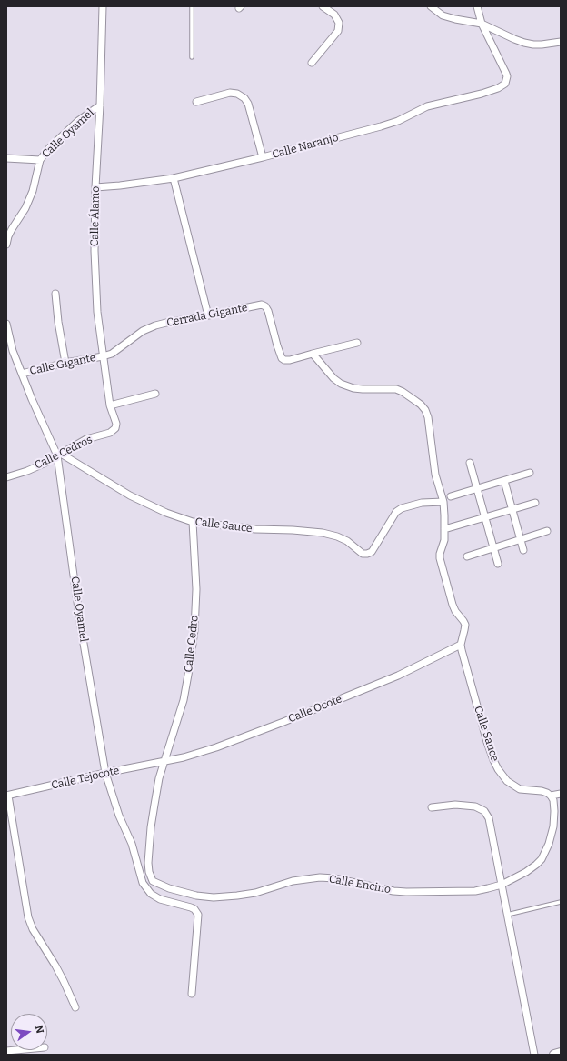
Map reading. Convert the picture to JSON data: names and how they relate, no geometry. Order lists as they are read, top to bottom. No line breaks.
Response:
{"streets":{"street":["Calle Oyamel","Calle Naranjo","Calle Álamo","Cerrada Gigante","Calle Gigante","Calle Cedros","Calle Sauce","Calle Cedro","Calle Ocote","Calle Tejocote","Calle Encino"]},"crossings":[["Calle Oyamel","Calle Álamo"],["Calle Oyamel","Calle Gigante"],["Calle Oyamel","Calle Cedros"],["Calle Oyamel","Calle Sauce"],["Calle Oyamel","Calle Tejocote"],["Calle Naranjo","Calle Álamo"],["Calle Álamo","Cerrada Gigante"],["Calle Álamo","Calle Gigante"],["Calle Álamo","Calle Cedros"],["Cerrada Gigante","Calle Gigante"],["Cerrada Gigante","Calle Sauce"],["Calle Cedros","Calle Sauce"],["Calle Sauce","Calle Cedro"],["Calle Sauce","Calle Ocote"],["Calle Cedro","Calle Ocote"],["Calle Cedro","Calle Tejocote"],["Calle Cedro","Calle Encino"],["Calle Ocote","Calle Tejocote"]],"north":"right"}
